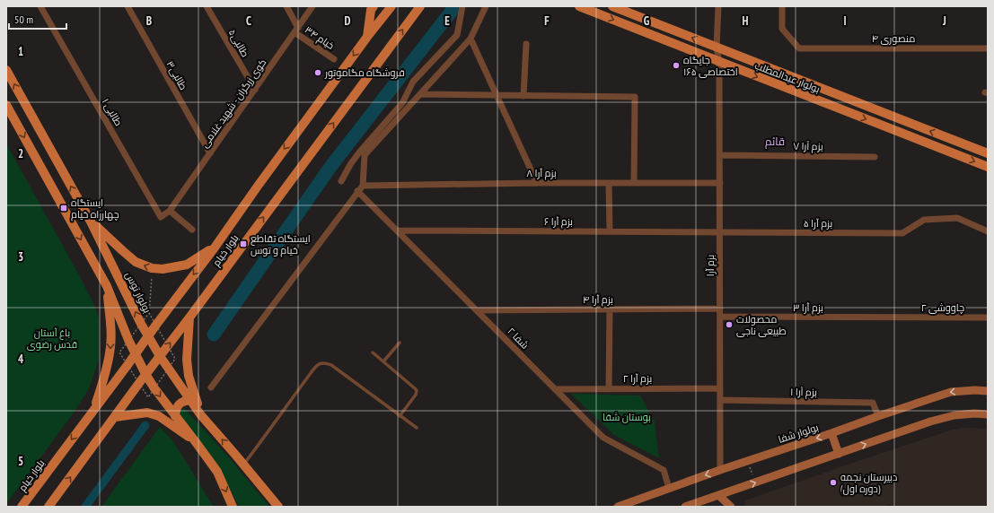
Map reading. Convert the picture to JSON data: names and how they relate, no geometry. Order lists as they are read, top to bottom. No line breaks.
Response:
{"streets":{"main road":["بولوار عبدالمطلب","بلوار خیام","بولوار توس"],"street":["خیام ۳۴","منصوری ۴","طالبی۵","طالبی۳","کوی زرگران - شهید غلامی","طالبی ۱","بزم آرا ۷","بزم آرا ۸","بزم آرا ۶","بزم آرا ۵","بزم آرا","بزم آرا ۴","بزم آرا ۳","چاووشی ۲","شفا ۲","بزم آرا ۲","بزم آرا ۱","بولوار شفا"]},"crossings":[["خیام ۳۴","کوی زرگران - شهید غلامی"],["طالبی۵","کوی زرگران - شهید غلامی"],["طالبی۳","کوی زرگران - شهید غلامی"],["بولوار عبدالمطلب","بزم آرا"],["کوی زرگران - شهید غلامی","طالبی ۱"],["بزم آرا ۷","بزم آرا"],["بزم آرا ۸","بزم آرا"],["بزم آرا ۶","بزم آرا ۵"],["بزم آرا ۶","بزم آرا"],["بزم آرا ۶","شفا ۲"],["بزم آرا ۵","بزم آرا"],["بلوار خیام","بولوار توس"],["بزم آرا","بزم آرا ۴"],["بزم آرا","بزم آرا ۳"],["بزم آرا","بزم آرا ۲"],["بزم آرا","بزم آرا ۱"],["بزم آرا","بولوار شفا"],["بزم آرا ۴","شفا ۲"],["بزم آرا ۳","چاووشی ۲"],["شفا ۲","بزم آرا ۲"],["شفا ۲","بولوار شفا"],["بزم آرا ۱","بولوار شفا"]],"districts":["قائم"],"parks":["باغ آستان قدس رضوی","بوستان شفا"],"places":{"other":["جایگاه اختصاصی ۱۶۵","فروشگاه مگاموتور","محصولات طبیعی ناجی","دبیرستان نجمه (دوره اول)"],"transit":["ایستگاه چهارراه خیام","ایستگاه تقاطع خیام و توس"]},"scale_bar":"50 m","grid":{"columns":["B","C","D","E","F","G","H","I","J"],"rows":["1","2","3","4","5"]}}
